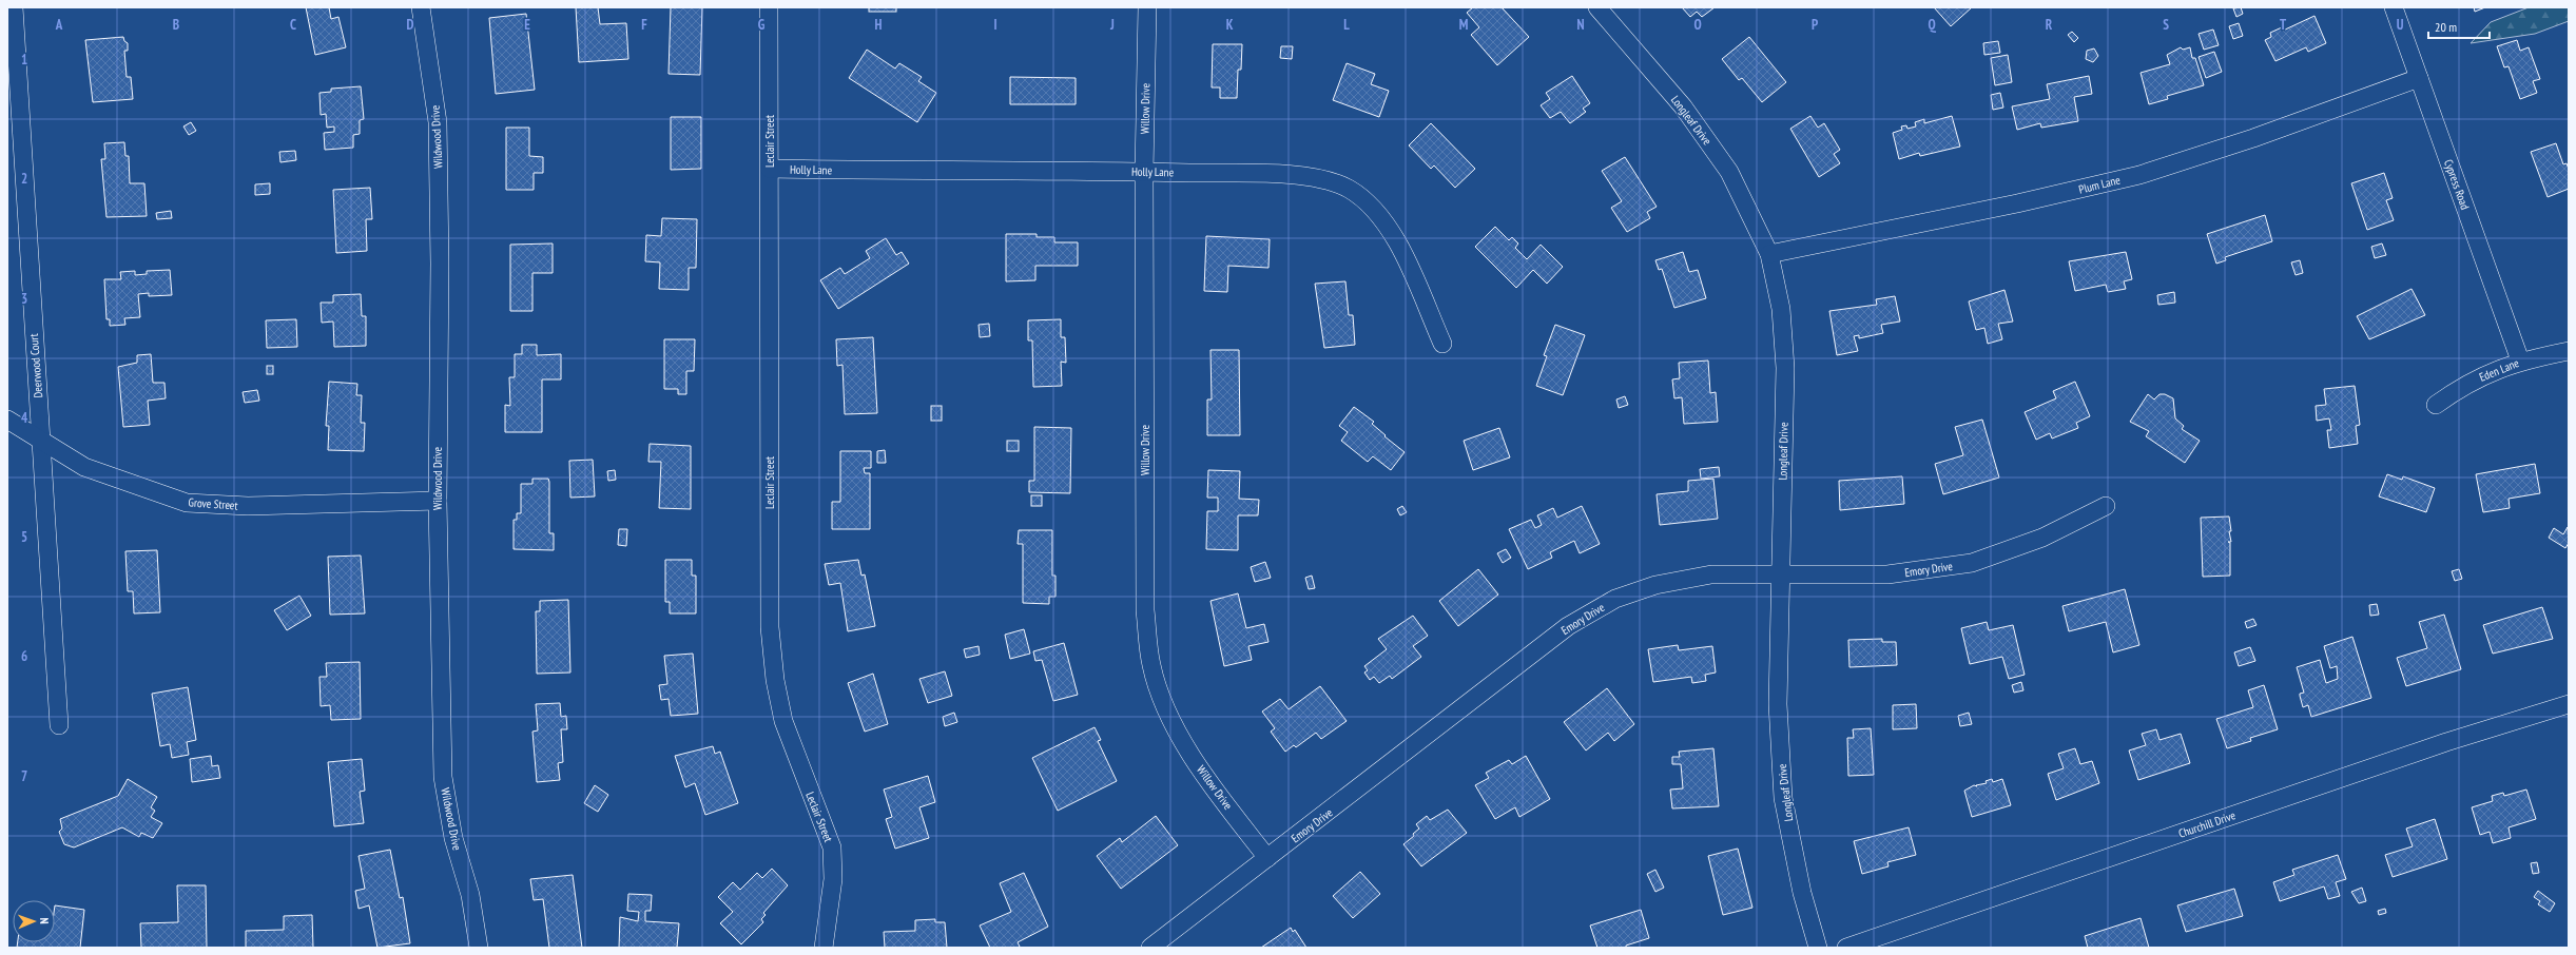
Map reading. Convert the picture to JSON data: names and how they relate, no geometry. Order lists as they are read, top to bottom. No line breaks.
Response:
{"streets":{"street":["Willow Drive","Longleaf Drive","Wildwood Drive","Leclair Street","Holly Lane","Plum Lane","Cypress Road","Deerwood Court","Eden Lane","Grove Street","Emory Drive","Churchill Drive"]},"crossings":[["Willow Drive","Holly Lane"],["Willow Drive","Emory Drive"],["Longleaf Drive","Plum Lane"],["Longleaf Drive","Emory Drive"],["Wildwood Drive","Grove Street"],["Leclair Street","Holly Lane"],["Plum Lane","Cypress Road"],["Cypress Road","Eden Lane"],["Deerwood Court","Grove Street"]],"scale_bar":"20 m","north":"right","grid":{"columns":["A","B","C","D","E","F","G","H","I","J","K","L","M","N","O","P","Q","R","S","T","U"],"rows":["1","2","3","4","5","6","7"]}}
